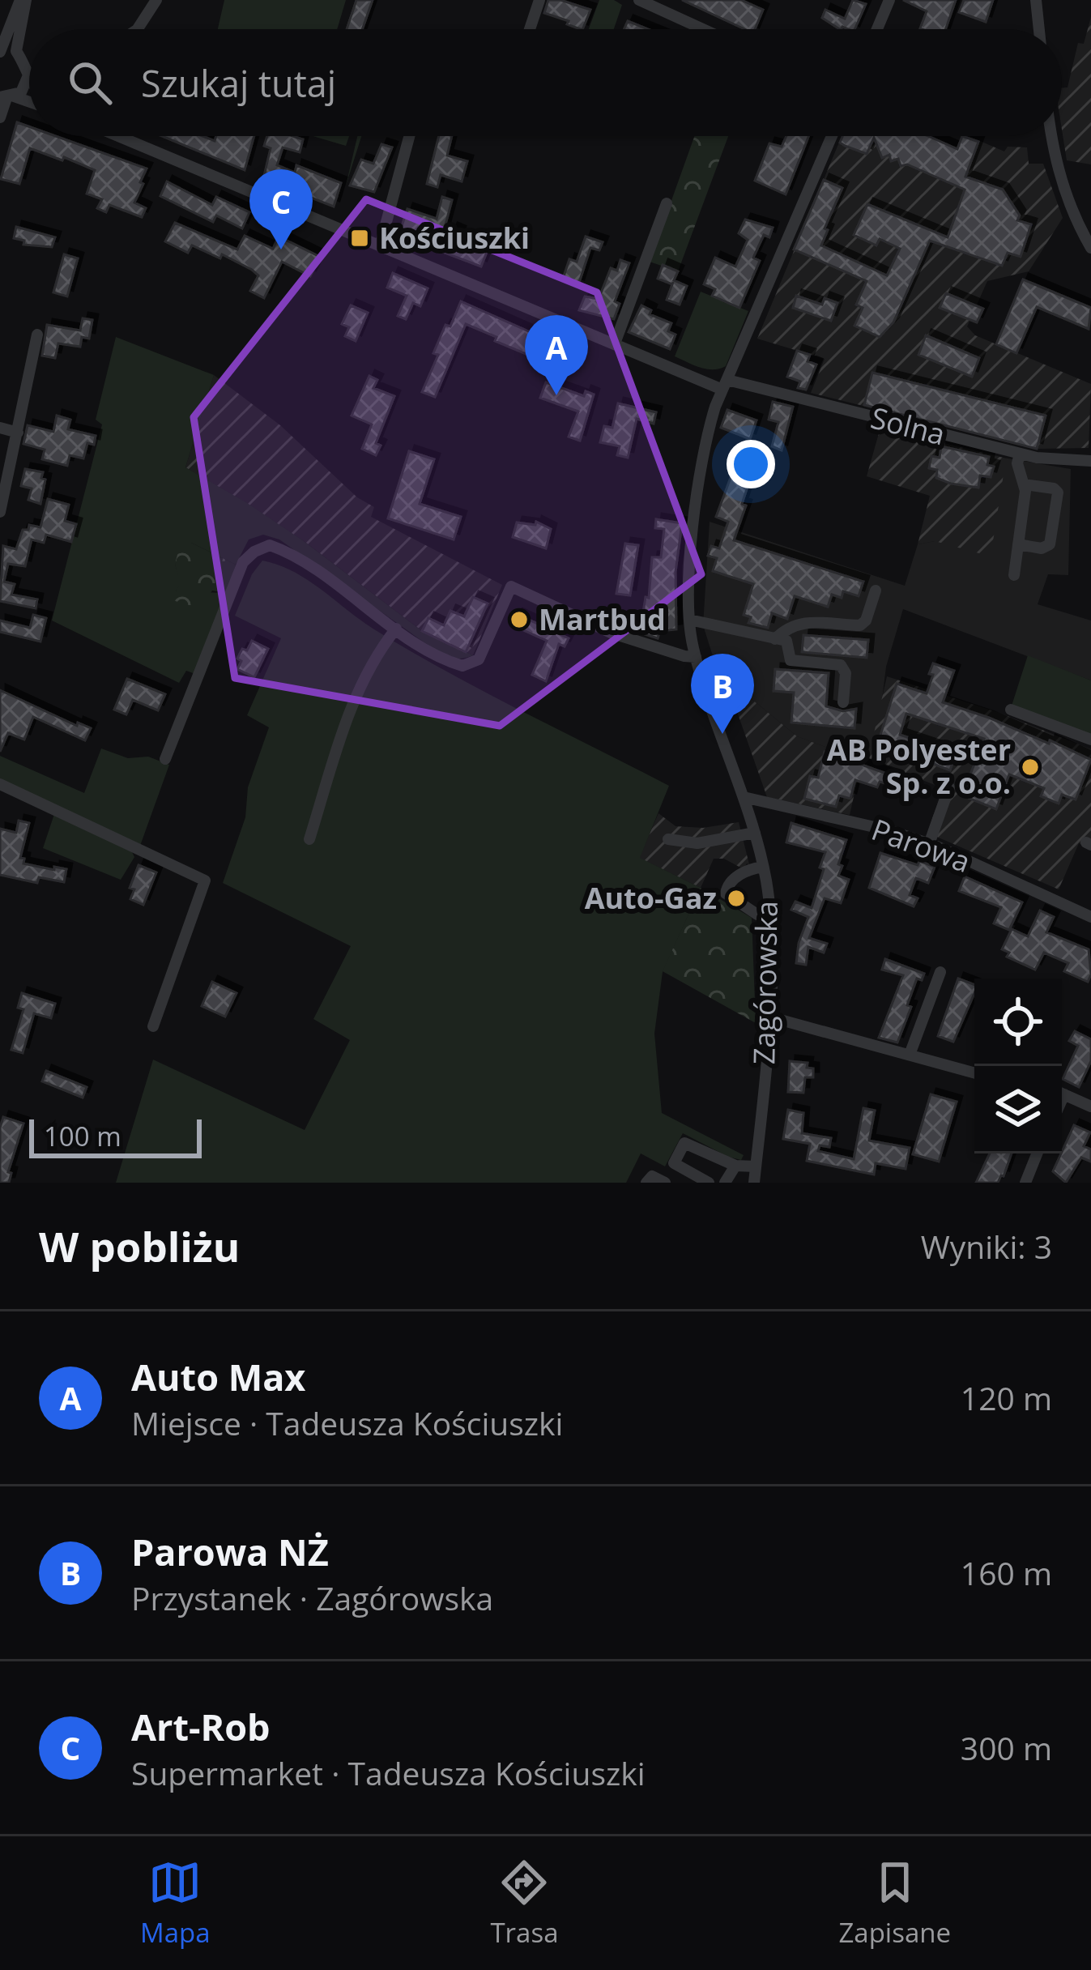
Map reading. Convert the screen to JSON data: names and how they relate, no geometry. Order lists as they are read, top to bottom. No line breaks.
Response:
{"streets":{"street":["Solna","Parowa","Zagórowska"]},"crossings":[["Solna","Zagórowska"],["Parowa","Zagórowska"]],"places":{"transit":["Kościuszki"],"other":["Martbud","AB Polyester Sp. z o.o.","Auto-Gaz"]},"scale_bar":"100 m","page":{"search":"Szukaj tutaj","pins":["C","A","B"],"scale":"100 m","heading":["W pobliżu","Wyniki: 3"],"list":[{"mark":"A","name":"Auto Max","note":"Miejsce · Tadeusza Kościuszki","value":"120 m"},{"mark":"B","name":"Parowa NŻ","note":"Przystanek · Zagórowska","value":"160 m"},{"mark":"C","name":"Art-Rob","note":"Supermarket · Tadeusza Kościuszki","value":"300 m"}],"nav":["Mapa","Trasa","Zapisane"]}}
